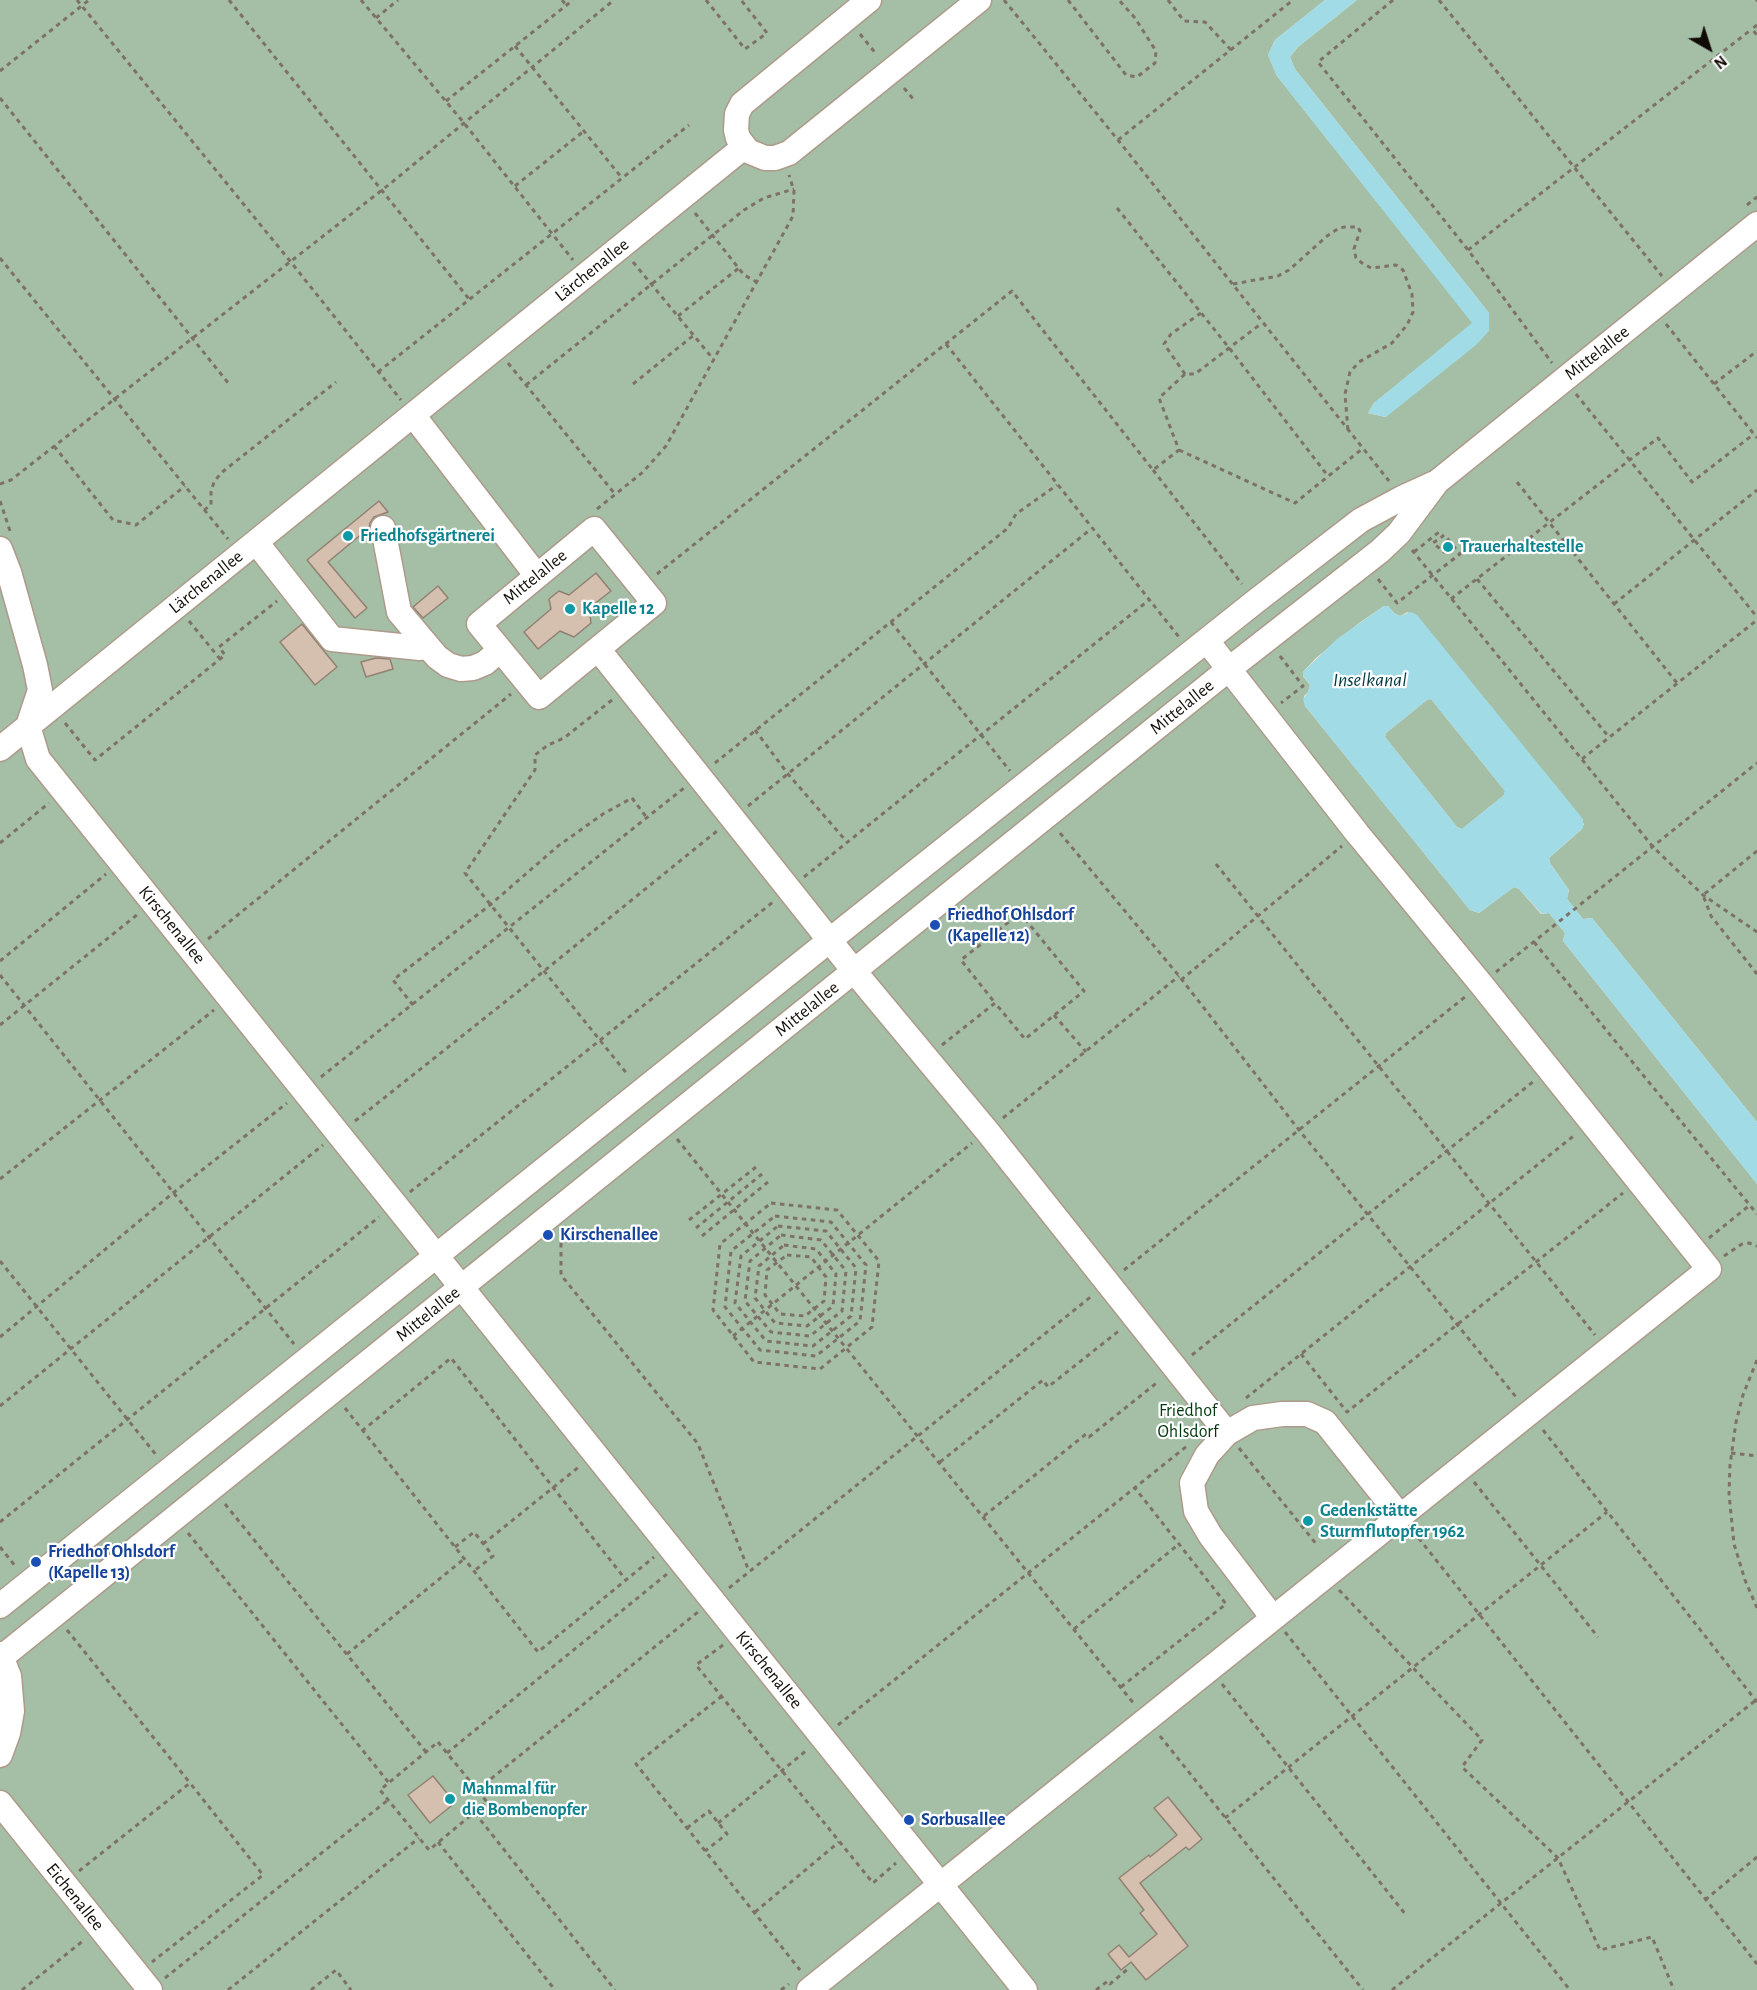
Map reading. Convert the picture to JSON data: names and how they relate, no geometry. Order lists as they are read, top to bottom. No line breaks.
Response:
{"streets":{"street":["Lärchenallee","Mittelallee","Kirschenallee","Eichenallee"]},"crossings":[["Lärchenallee","Kirschenallee"],["Mittelallee","Kirschenallee"]],"water":["Inselkanal"],"parks":["Friedhof Ohlsdorf"],"places":["Friedhofsgärtnerei","Trauerhaltestelle","Kapelle 12","Friedhof Ohlsdorf (Kapelle 12)","Kirschenallee","Gedenkstätte Sturmflutopfer 1962","Friedhof Ohlsdorf (Kapelle 13)","Mahnmal für die Bombenopfer","Sorbusallee"],"north":"bottom right"}
